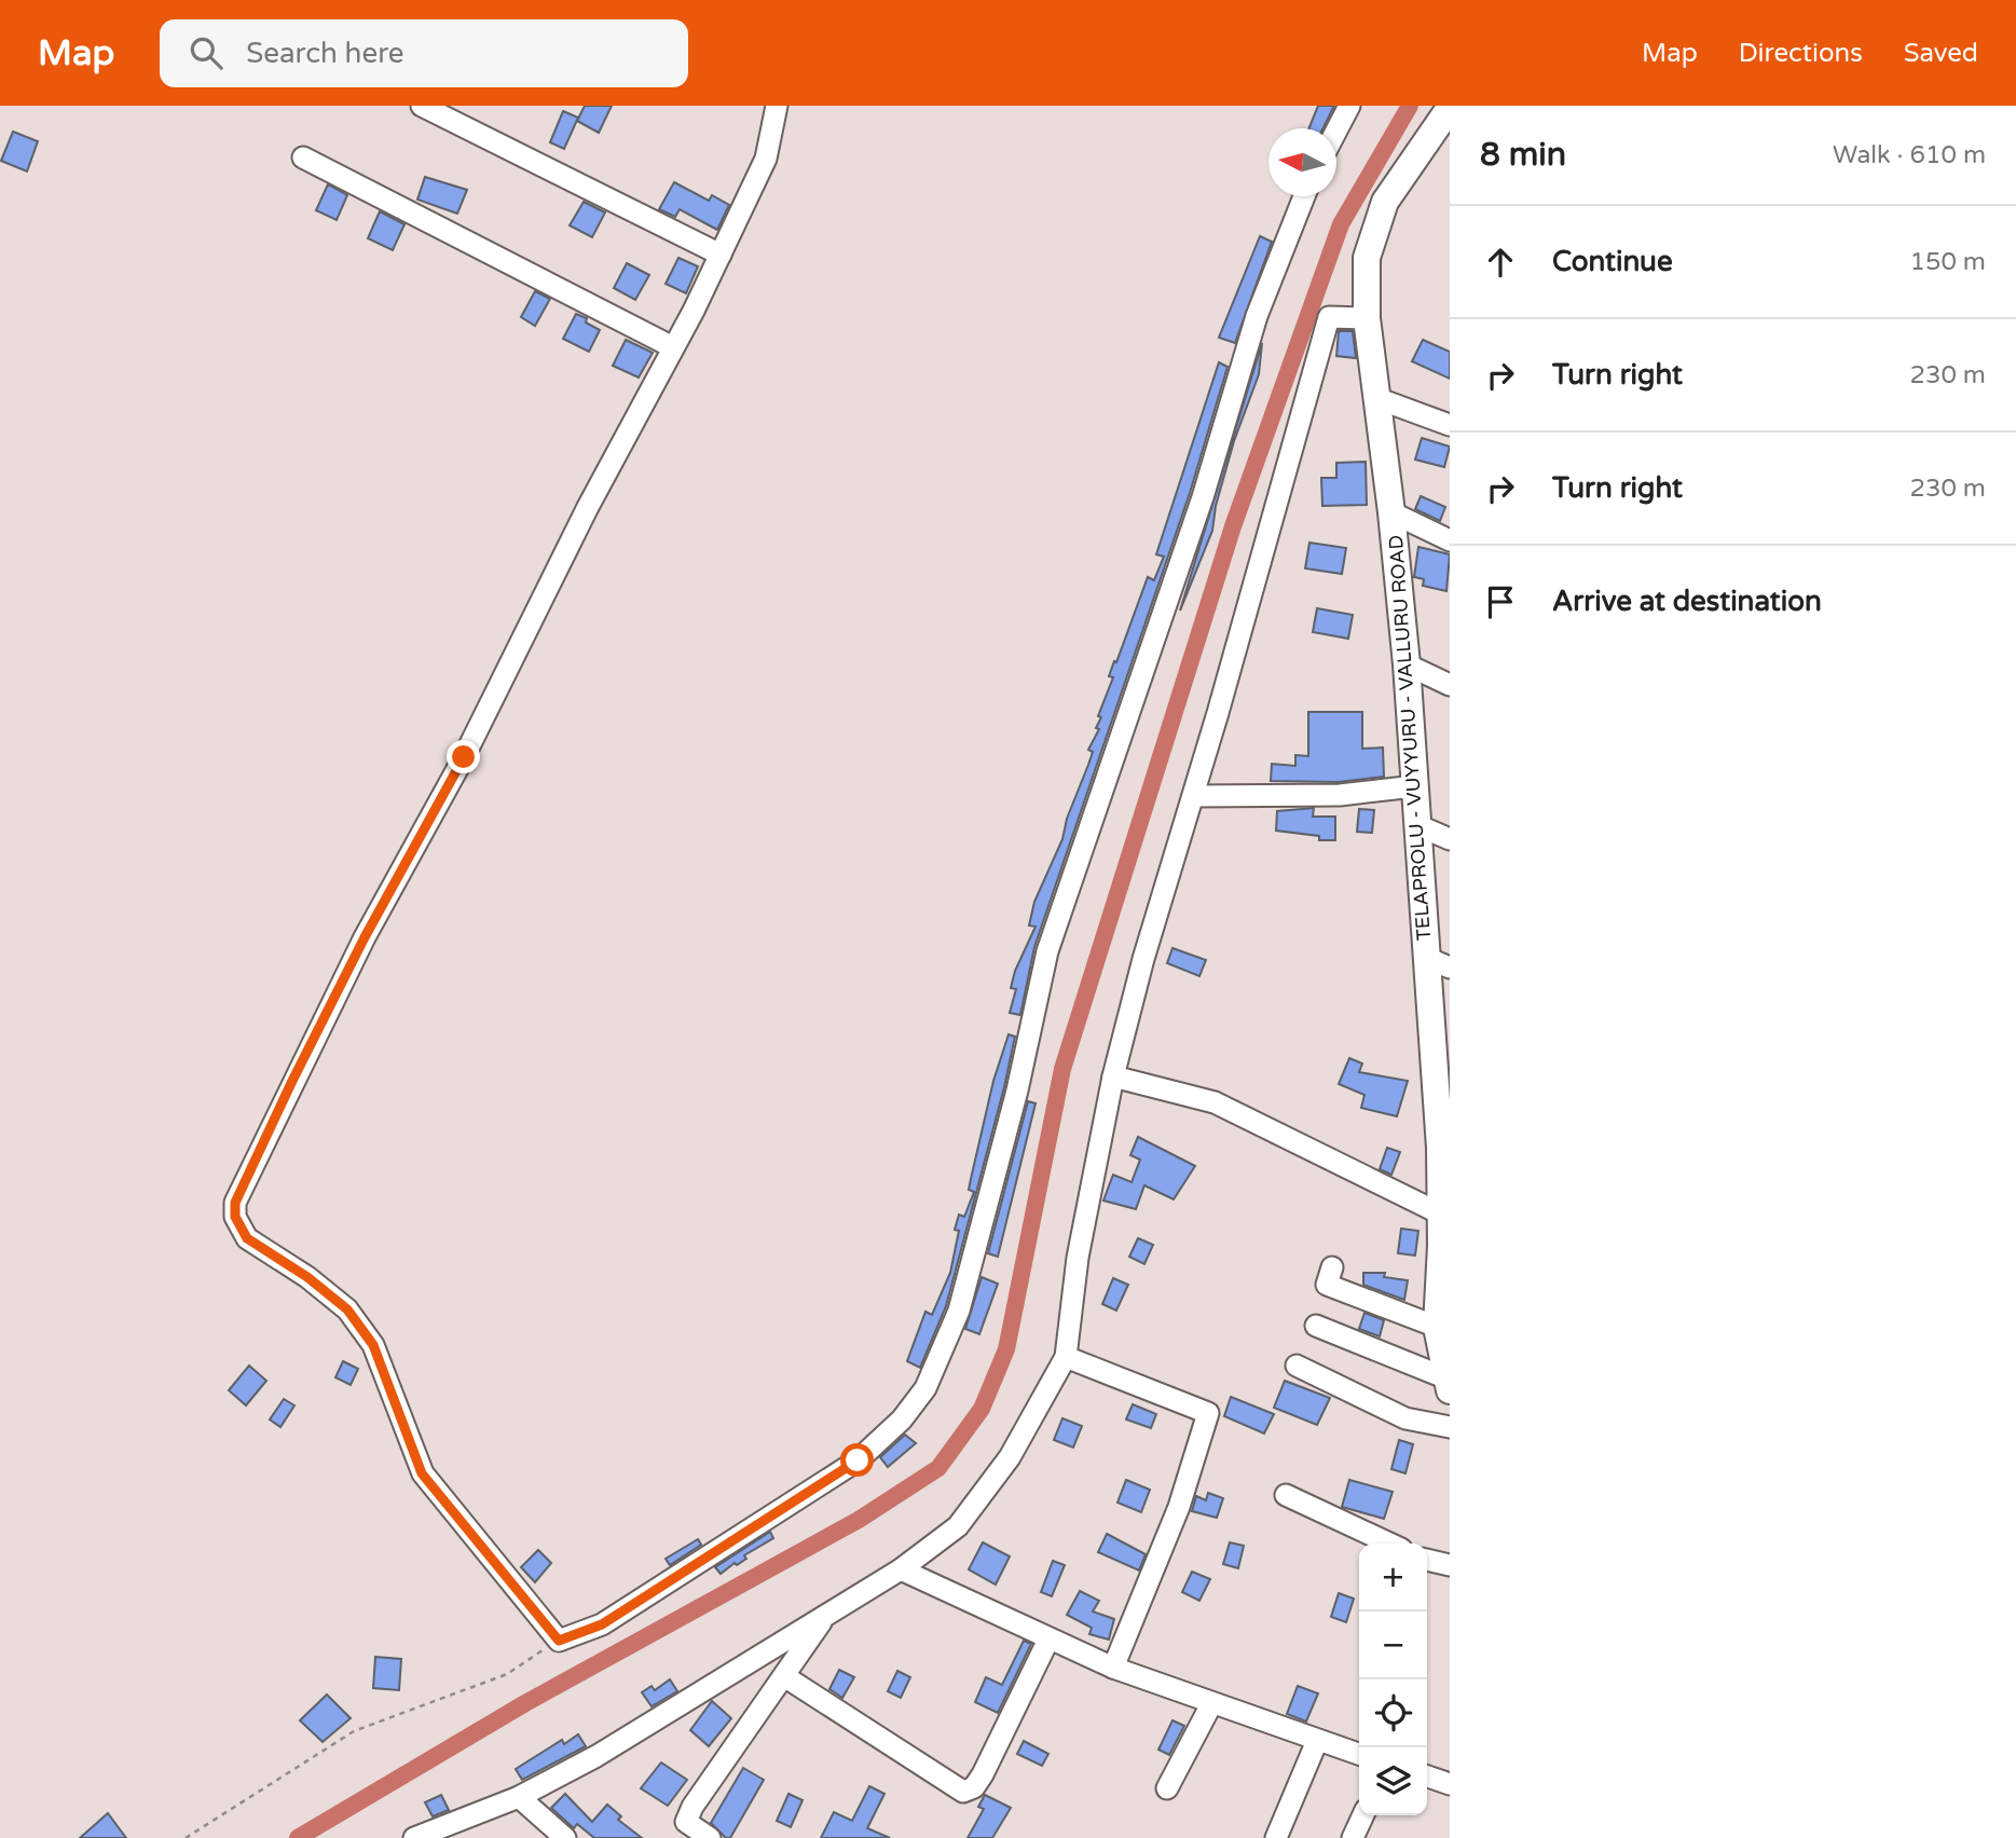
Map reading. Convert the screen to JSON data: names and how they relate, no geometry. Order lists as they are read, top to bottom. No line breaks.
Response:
{"streets":{"main road":["TELAPROLU - VUYYURU - VALLURU ROAD"]},"north":"left","page":{"header":"Map","search":"Search here","nav":["Map","Directions","Saved"],"heading":["8 min","Walk · 610 m"],"list":[["Continue","150 m"],["Turn right","230 m"],["Turn right","230 m"],"Arrive at destination"],"map_buttons":["+","−"]}}
